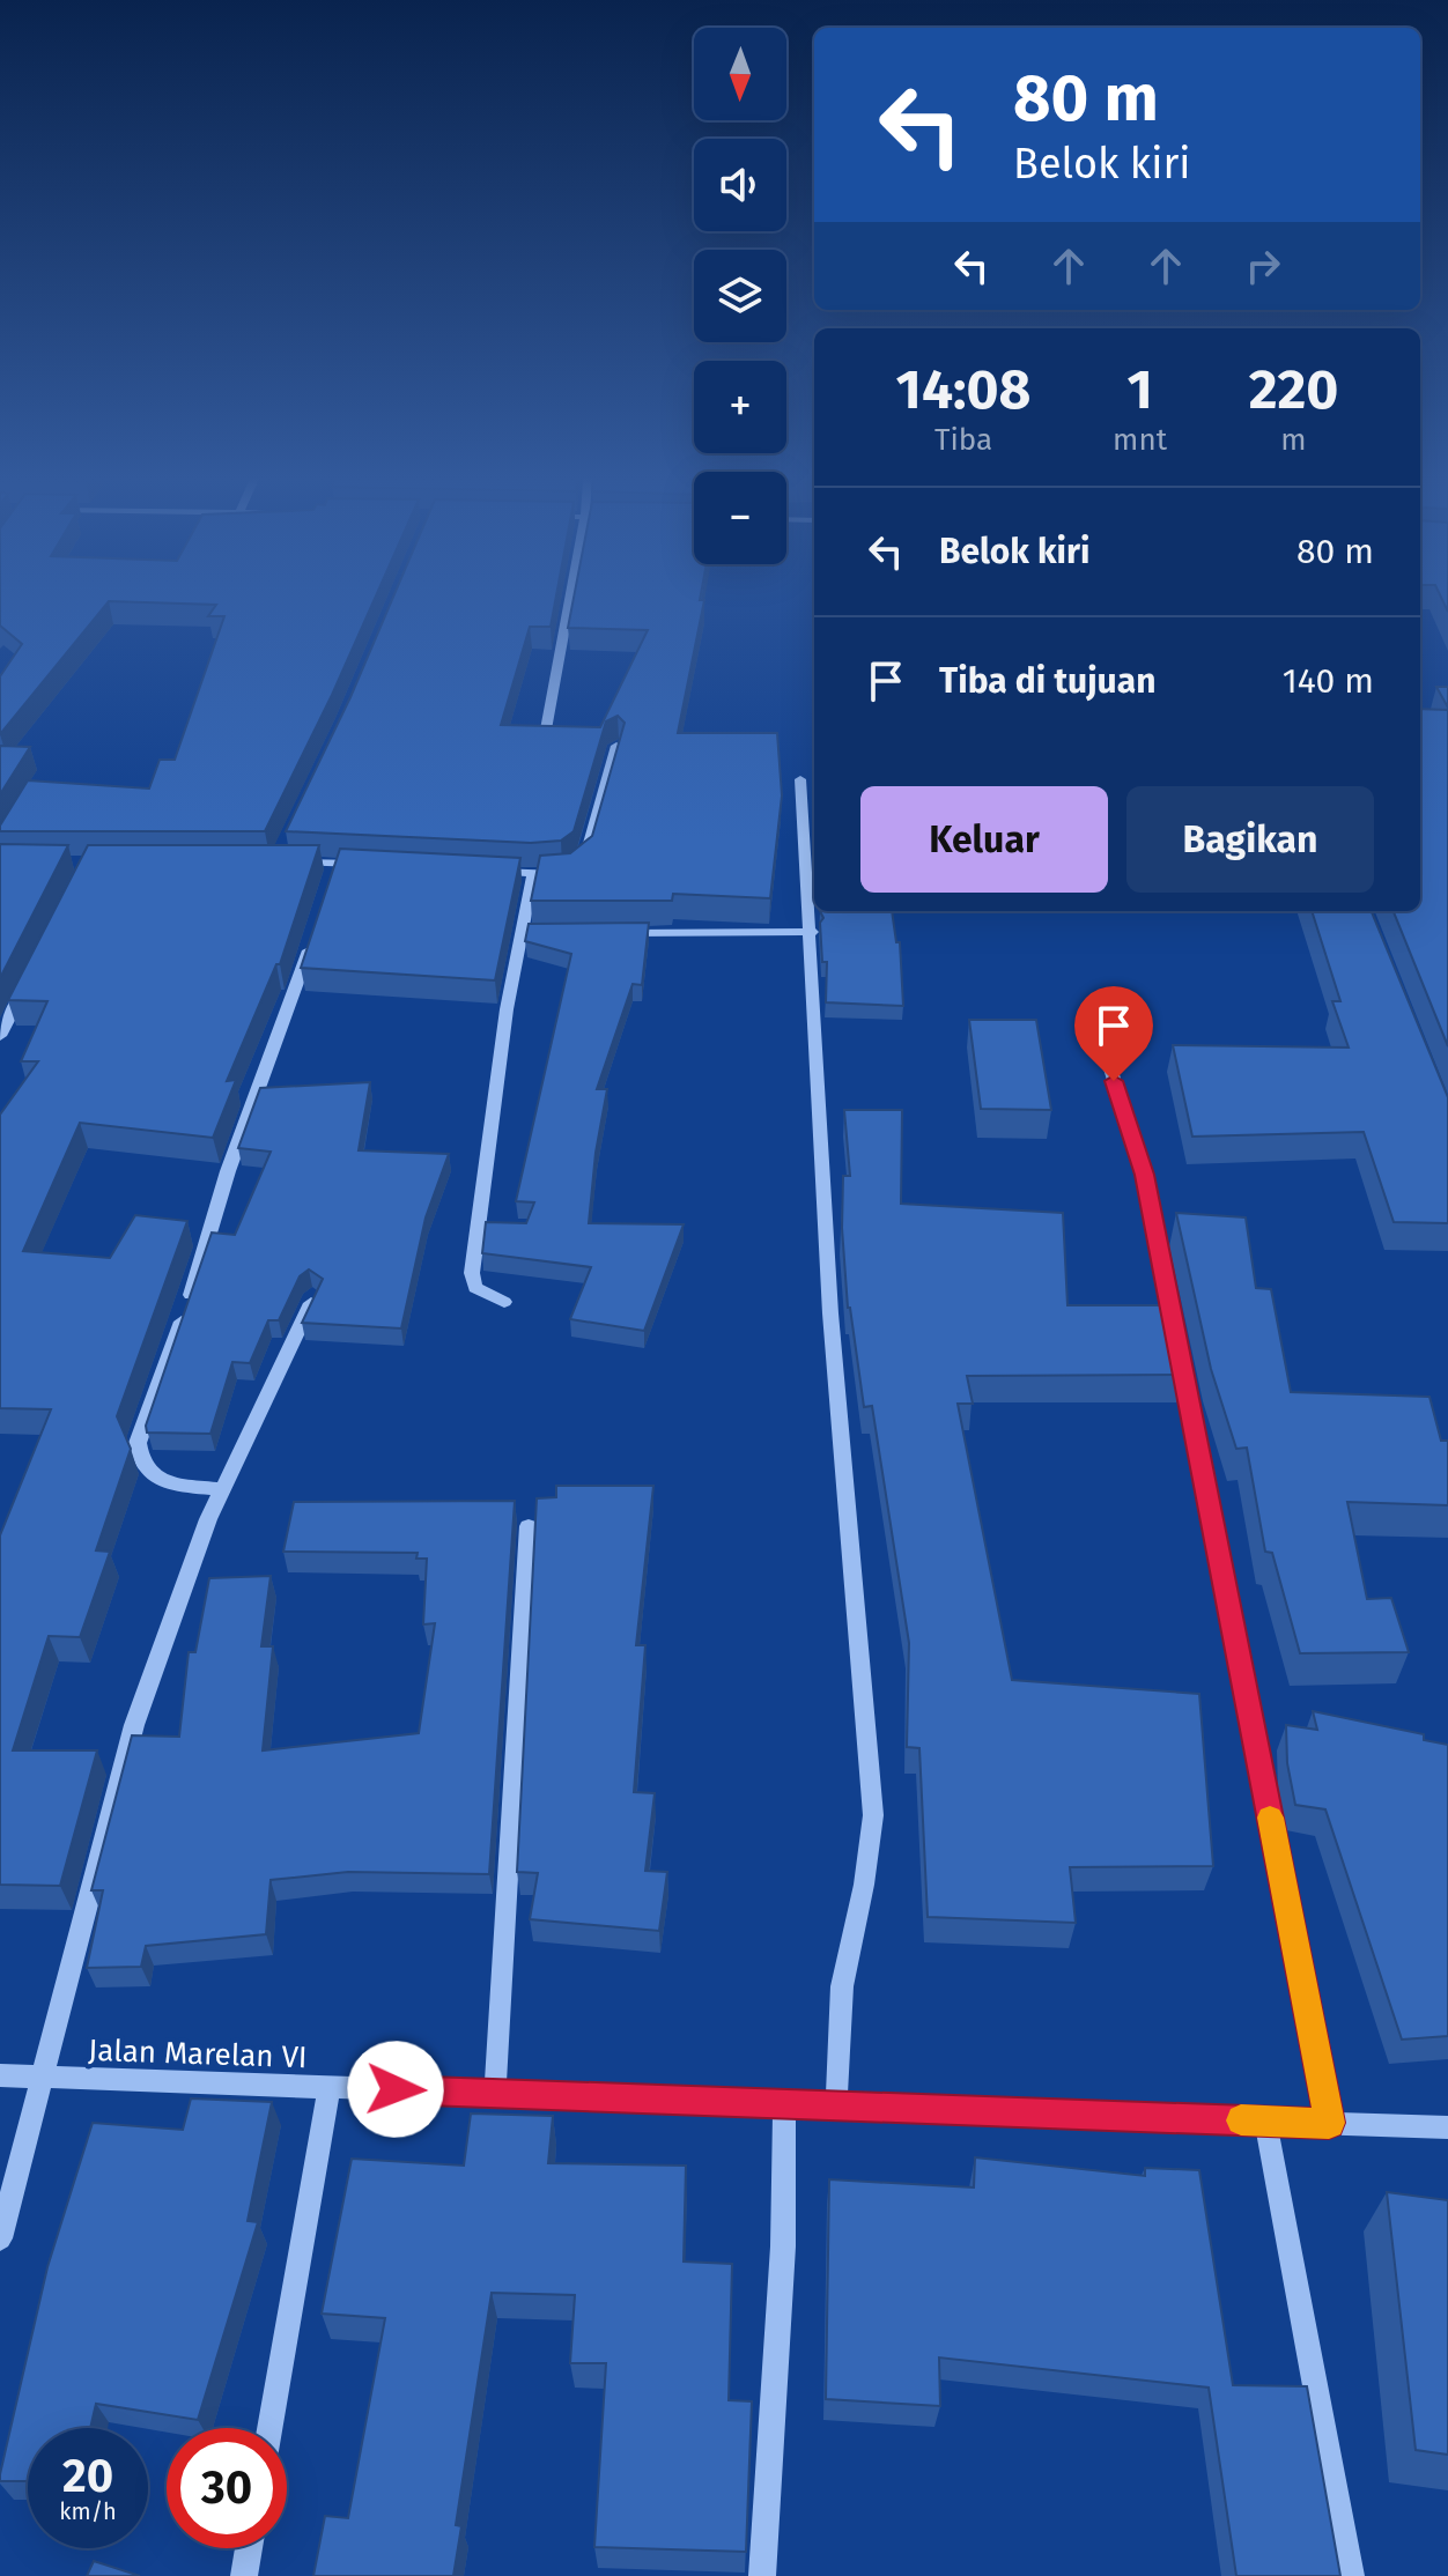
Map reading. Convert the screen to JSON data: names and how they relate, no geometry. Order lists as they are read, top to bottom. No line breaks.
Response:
{"streets":{"street":["Jalan Marelan VI"]},"north":"bottom","page":{"map_buttons":["+","−"],"turn":["80 m","Belok kiri"],"eta":["14:08","Tiba","1","mnt","220","m"],"list":[{"name":"Belok kiri","value":"80 m"},{"name":"Tiba di tujuan","value":"140 m"}],"buttons":["Keluar","Bagikan"],"speed":"20 km/h","limit":"30"}}
